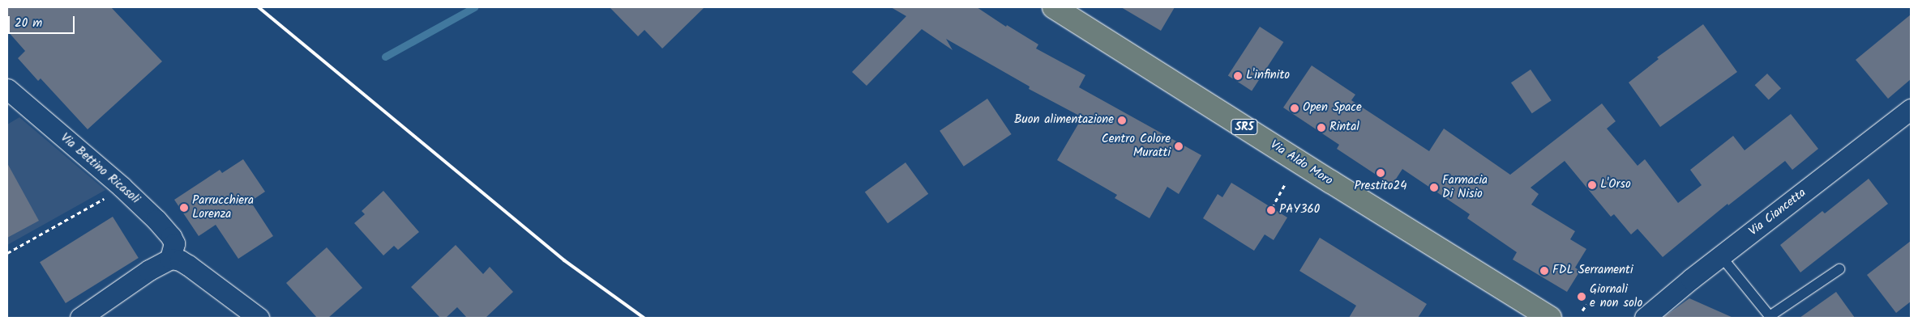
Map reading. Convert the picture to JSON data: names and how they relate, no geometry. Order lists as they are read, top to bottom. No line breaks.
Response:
{"streets":{"main road":["SR5","Via Aldo Moro"],"street":["Via Bettino Ricasoli","Via Ciancetta"]},"places":["L'infinito","Open Space","Buon alimentazione","Rintal","Centro Colore Muratti","Prestito24","L'Orso","Farmacia Di Nisio","Parrucchiera Lorenza","PAY360","FDL Serramenti","Giornali e non solo"],"scale_bar":"20 m"}
